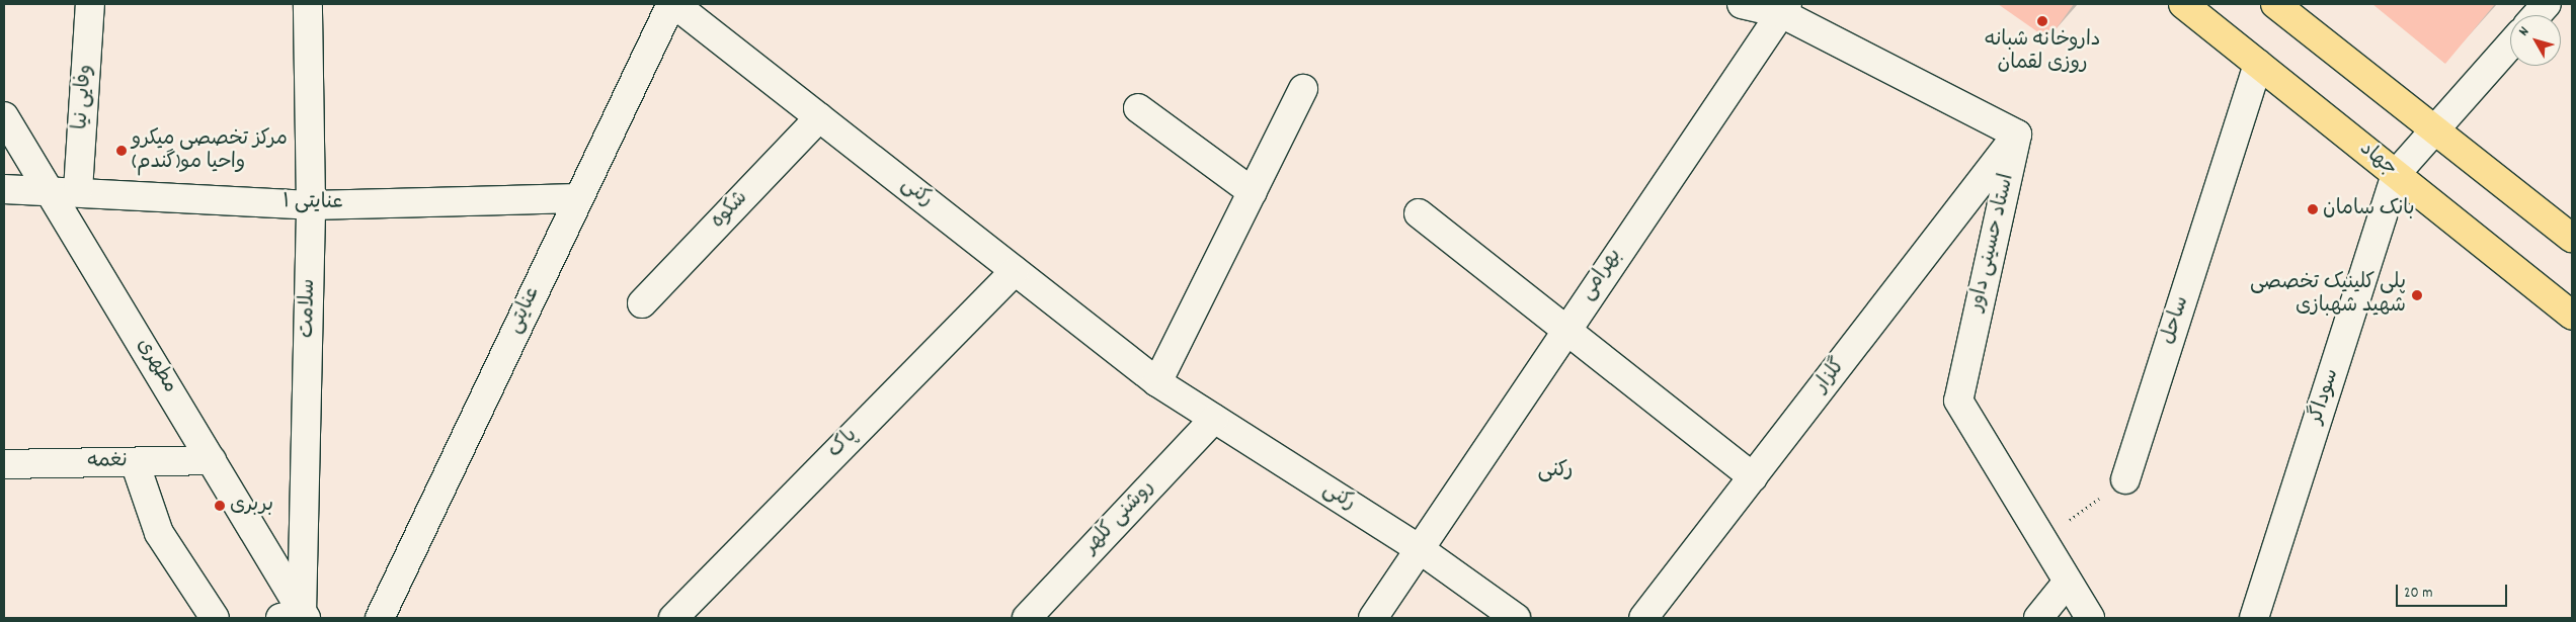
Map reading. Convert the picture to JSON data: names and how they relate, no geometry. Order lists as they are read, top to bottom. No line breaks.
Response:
{"streets":{"main road":["جهاد"],"street":["وفایی نیا","رکنی","عنایتی ۱","شکوه","استاد حسینی داور","بهرامی","سلامت","عنایتی","ساحل","مطهری","گلزار","سوداگر","پاک","نغمه","روشنی کلهر"]},"crossings":[["وفایی نیا","عنایتی ۱"],["جهاد","ساحل"],["جهاد","سوداگر"],["رکنی","شکوه"],["رکنی","بهرامی"],["رکنی","عنایتی"],["رکنی","پاک"],["رکنی","روشنی کلهر"],["عنایتی ۱","سلامت"],["عنایتی ۱","عنایتی"],["عنایتی ۱","مطهری"],["استاد حسینی داور","گلزار"],["سلامت","مطهری"],["مطهری","نغمه"]],"districts":["رکنی"],"places":["داروخانه شبانه روزی لقمان","مرکز تخصصی میکرو واحیا مو(گندم)","بانک سامان","پلی کلینیک تخصصی شهید شهبازی","بربری"],"scale_bar":"20 m","north":"top left"}
